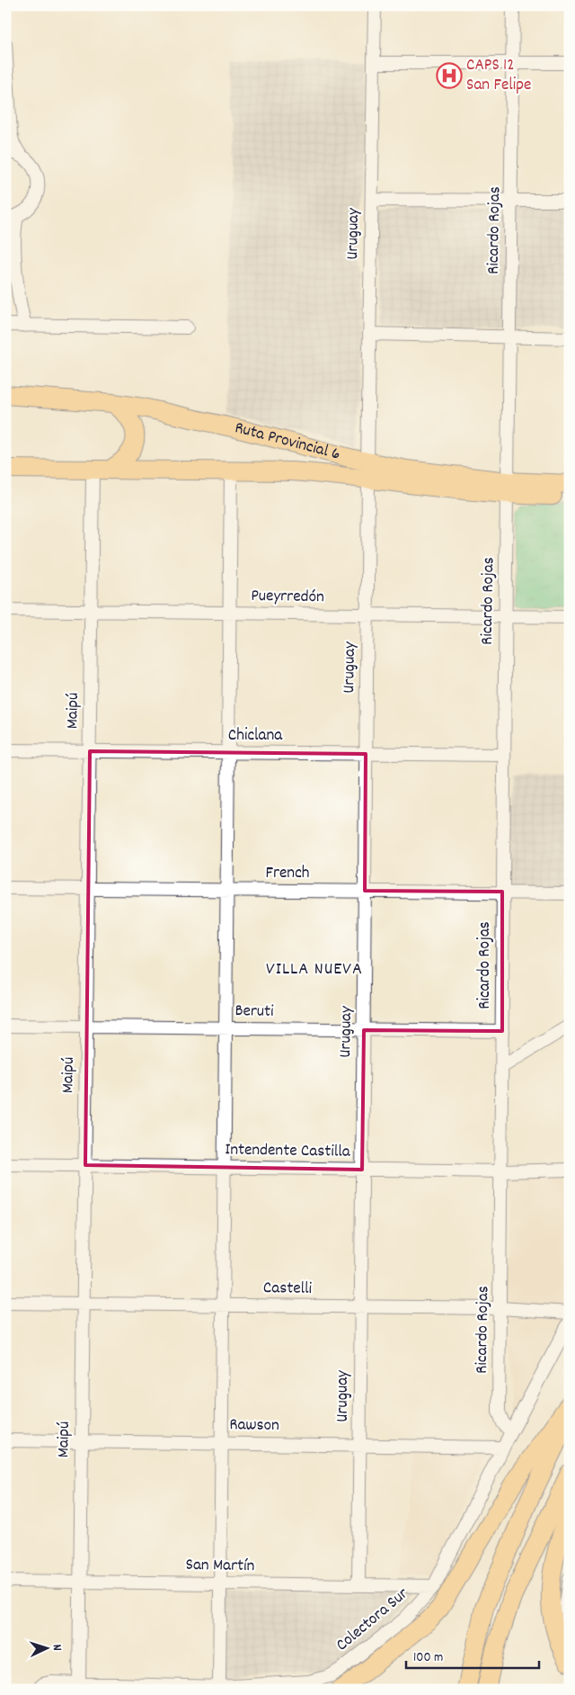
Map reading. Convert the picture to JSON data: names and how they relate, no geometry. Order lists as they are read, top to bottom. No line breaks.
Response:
{"streets":{"highway":["Ruta Provincial 6"],"street":["Ricardo Rojas","Uruguay","Pueyrredón","Maipú","Chiclana","French","Beruti","Intendente Castilla","Castelli","Rawson","San Martín","Colectora Sur"]},"crossings":[["Ricardo Rojas","Ruta Provincial 6"],["Ricardo Rojas","Pueyrredón"],["Ricardo Rojas","Chiclana"],["Ricardo Rojas","French"],["Ricardo Rojas","Beruti"],["Ricardo Rojas","Intendente Castilla"],["Ricardo Rojas","Castelli"],["Ricardo Rojas","Colectora Sur"],["Uruguay","Ruta Provincial 6"],["Uruguay","Pueyrredón"],["Uruguay","Chiclana"],["Uruguay","French"],["Uruguay","Beruti"],["Uruguay","Intendente Castilla"],["Uruguay","Castelli"],["Uruguay","Rawson"],["Uruguay","San Martín"],["Ruta Provincial 6","Maipú"],["Pueyrredón","Maipú"],["Maipú","Chiclana"],["Maipú","French"],["Maipú","Beruti"],["Maipú","Intendente Castilla"],["Maipú","Castelli"],["Maipú","Rawson"],["Maipú","San Martín"],["Maipú","Colectora Sur"],["Rawson","Colectora Sur"],["San Martín","Colectora Sur"]],"districts":["VILLA NUEVA"],"places":{"hospital":["CAPS 12 San Felipe"]},"scale_bar":"100 m","north":"right"}
